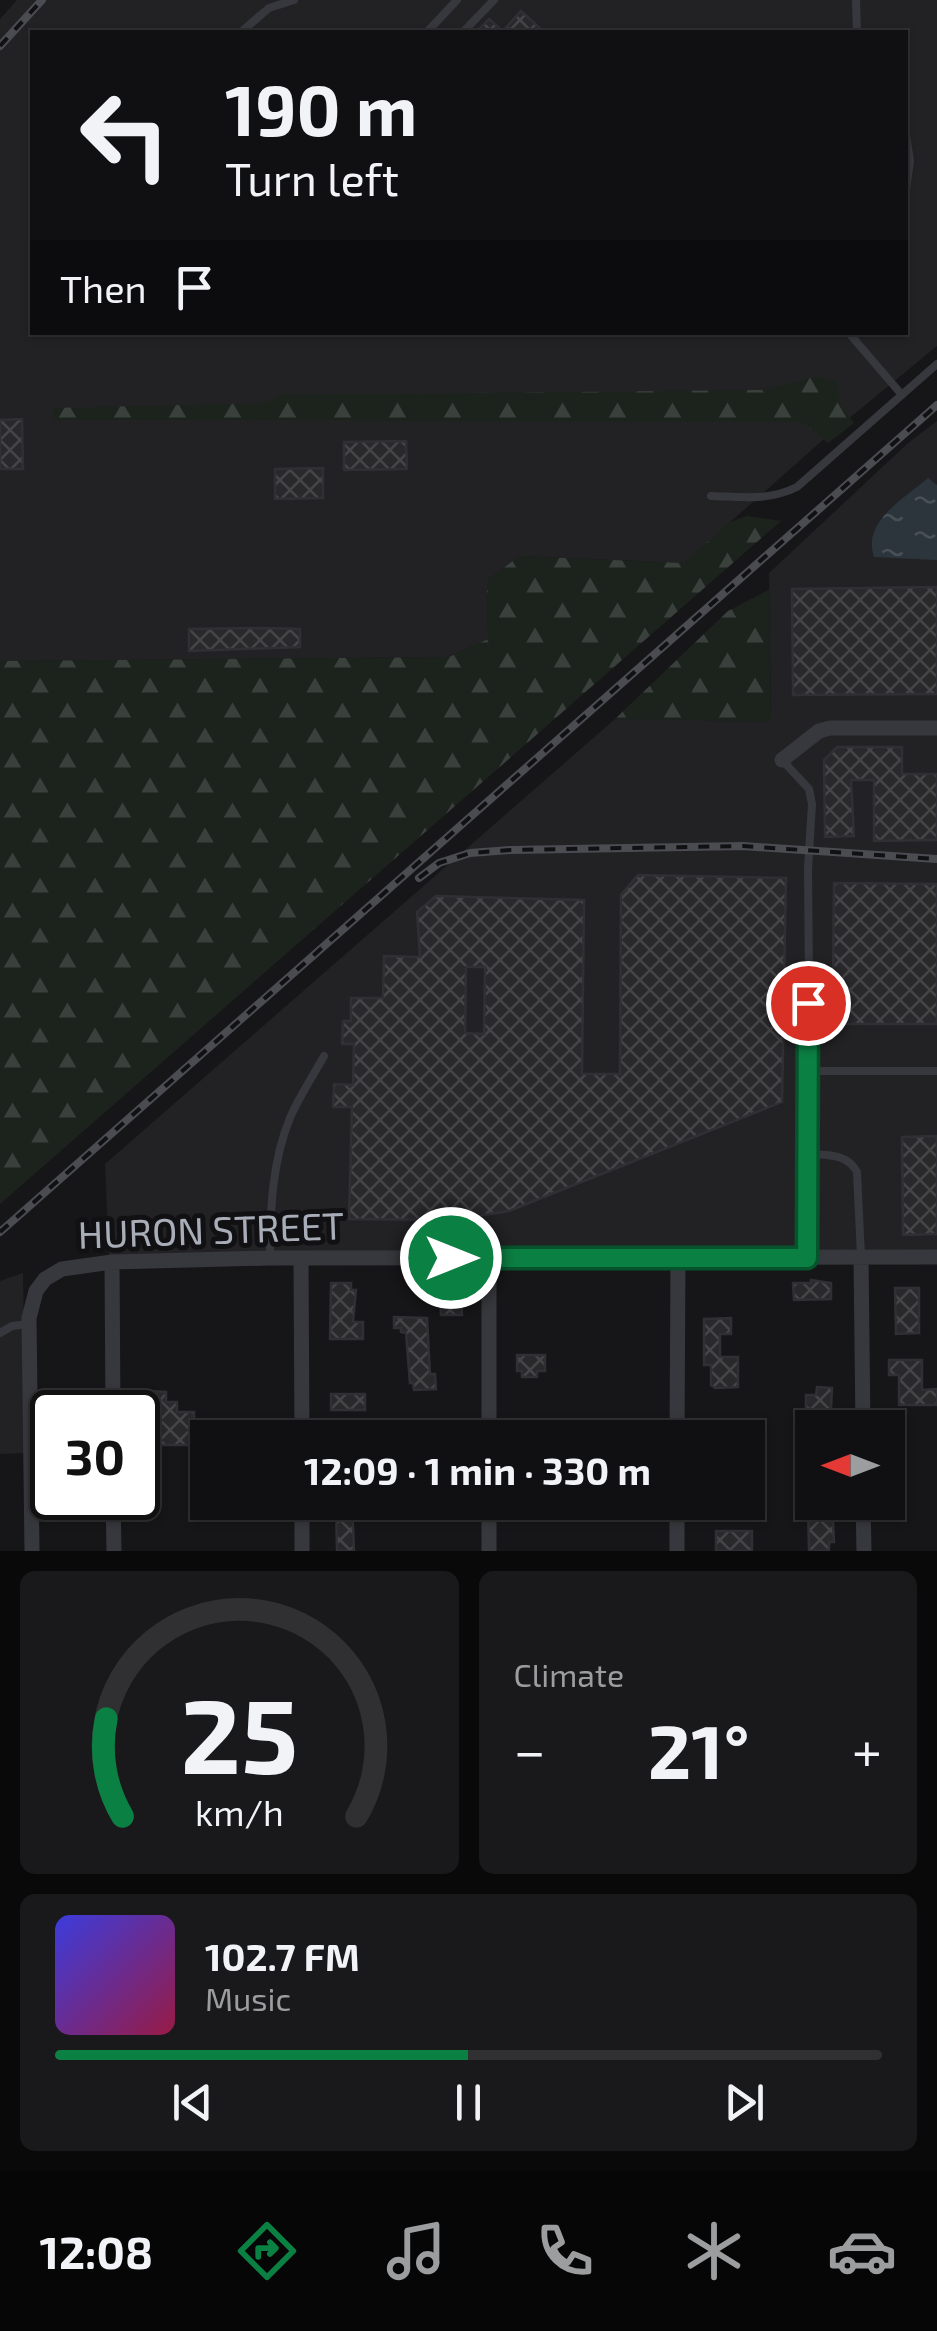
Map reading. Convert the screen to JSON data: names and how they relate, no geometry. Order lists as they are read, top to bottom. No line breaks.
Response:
{"streets":{"street":["HURON STREET"]},"north":"left","page":{"turn":["190 m","Turn left"],"then":"Then","limit":"30","trip":"12:09 · 1 min · 330 m","tile":"Climate","heat":["−","21°","+"],"song":["102.7 FM","Music"],"tabs":"12:08","gauge":["25","km/h"]}}
